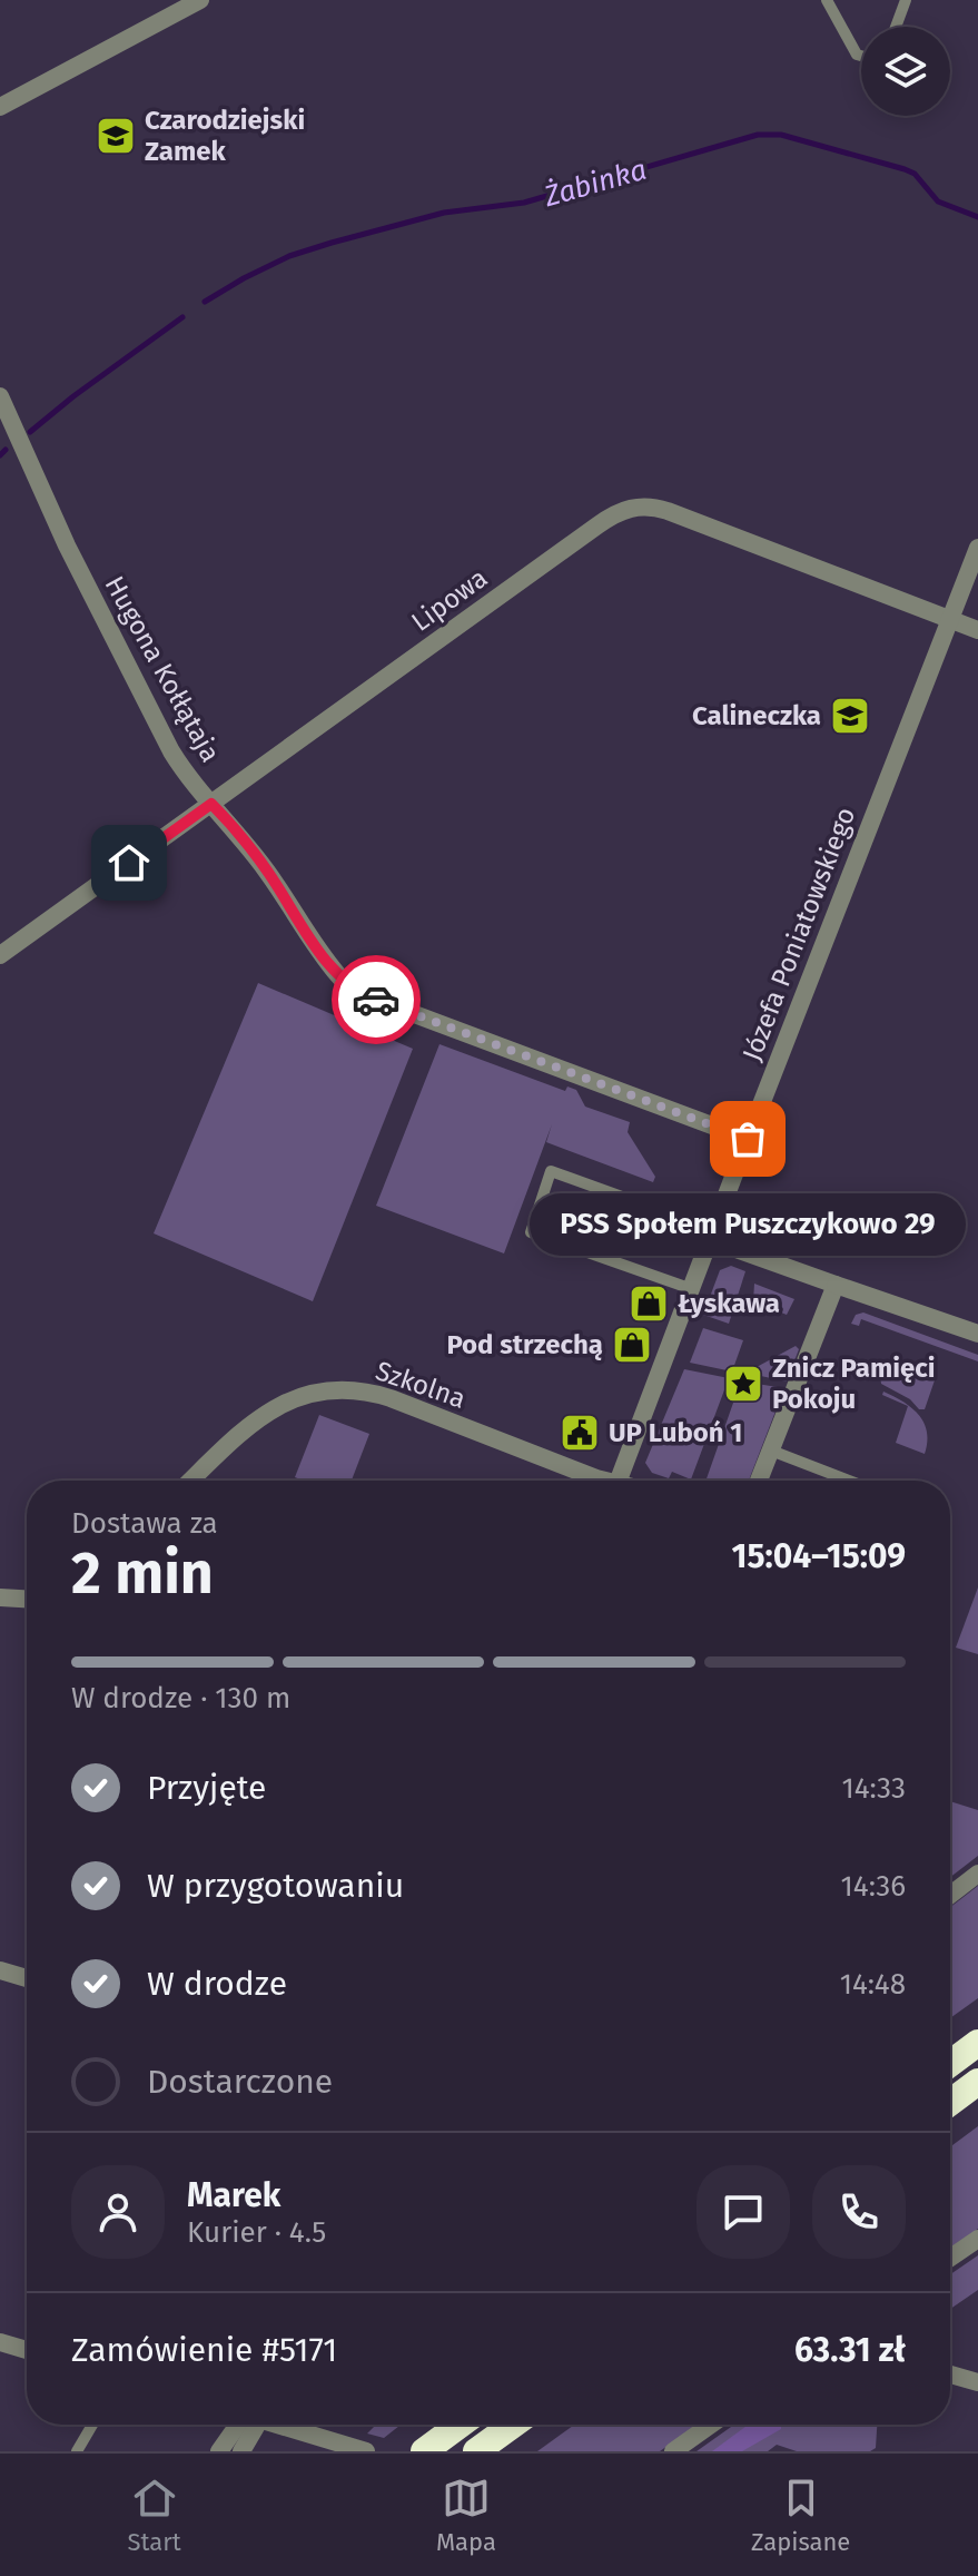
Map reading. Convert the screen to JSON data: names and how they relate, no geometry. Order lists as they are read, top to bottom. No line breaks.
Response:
{"streets":{"street":["Lipowa","Hugona Kołłątaja","Józefa Poniatowskiego","Szkolna"]},"crossings":[["Lipowa","Hugona Kołłątaja"],["Lipowa","Józefa Poniatowskiego"],["Hugona Kołłątaja","Józefa Poniatowskiego"]],"water":["Żabinka"],"places":{"school or university":["Czarodziejski Zamek","Calineczka"],"other":["PSS Społem Puszczykowo 29"],"shop":["Łyskawa","Pod strzechą"],"place":["Znicz Pamięci Pokoju"],"public building":["UP Luboń 1"]},"page":{"bubble":"PSS Społem Puszczykowo 29","heading":["2 min","Dostawa za","15:04–15:09"],"panel":["Marek","Kurier · 4.5","Zamówienie #5171","63.31 zł"],"bar":"W drodze · 130 m","list":[["Przyjęte","14:33"],["W przygotowaniu","14:36"],["W drodze","14:48"],"Dostarczone"],"tabs":["Start","Mapa","Zapisane"]}}
